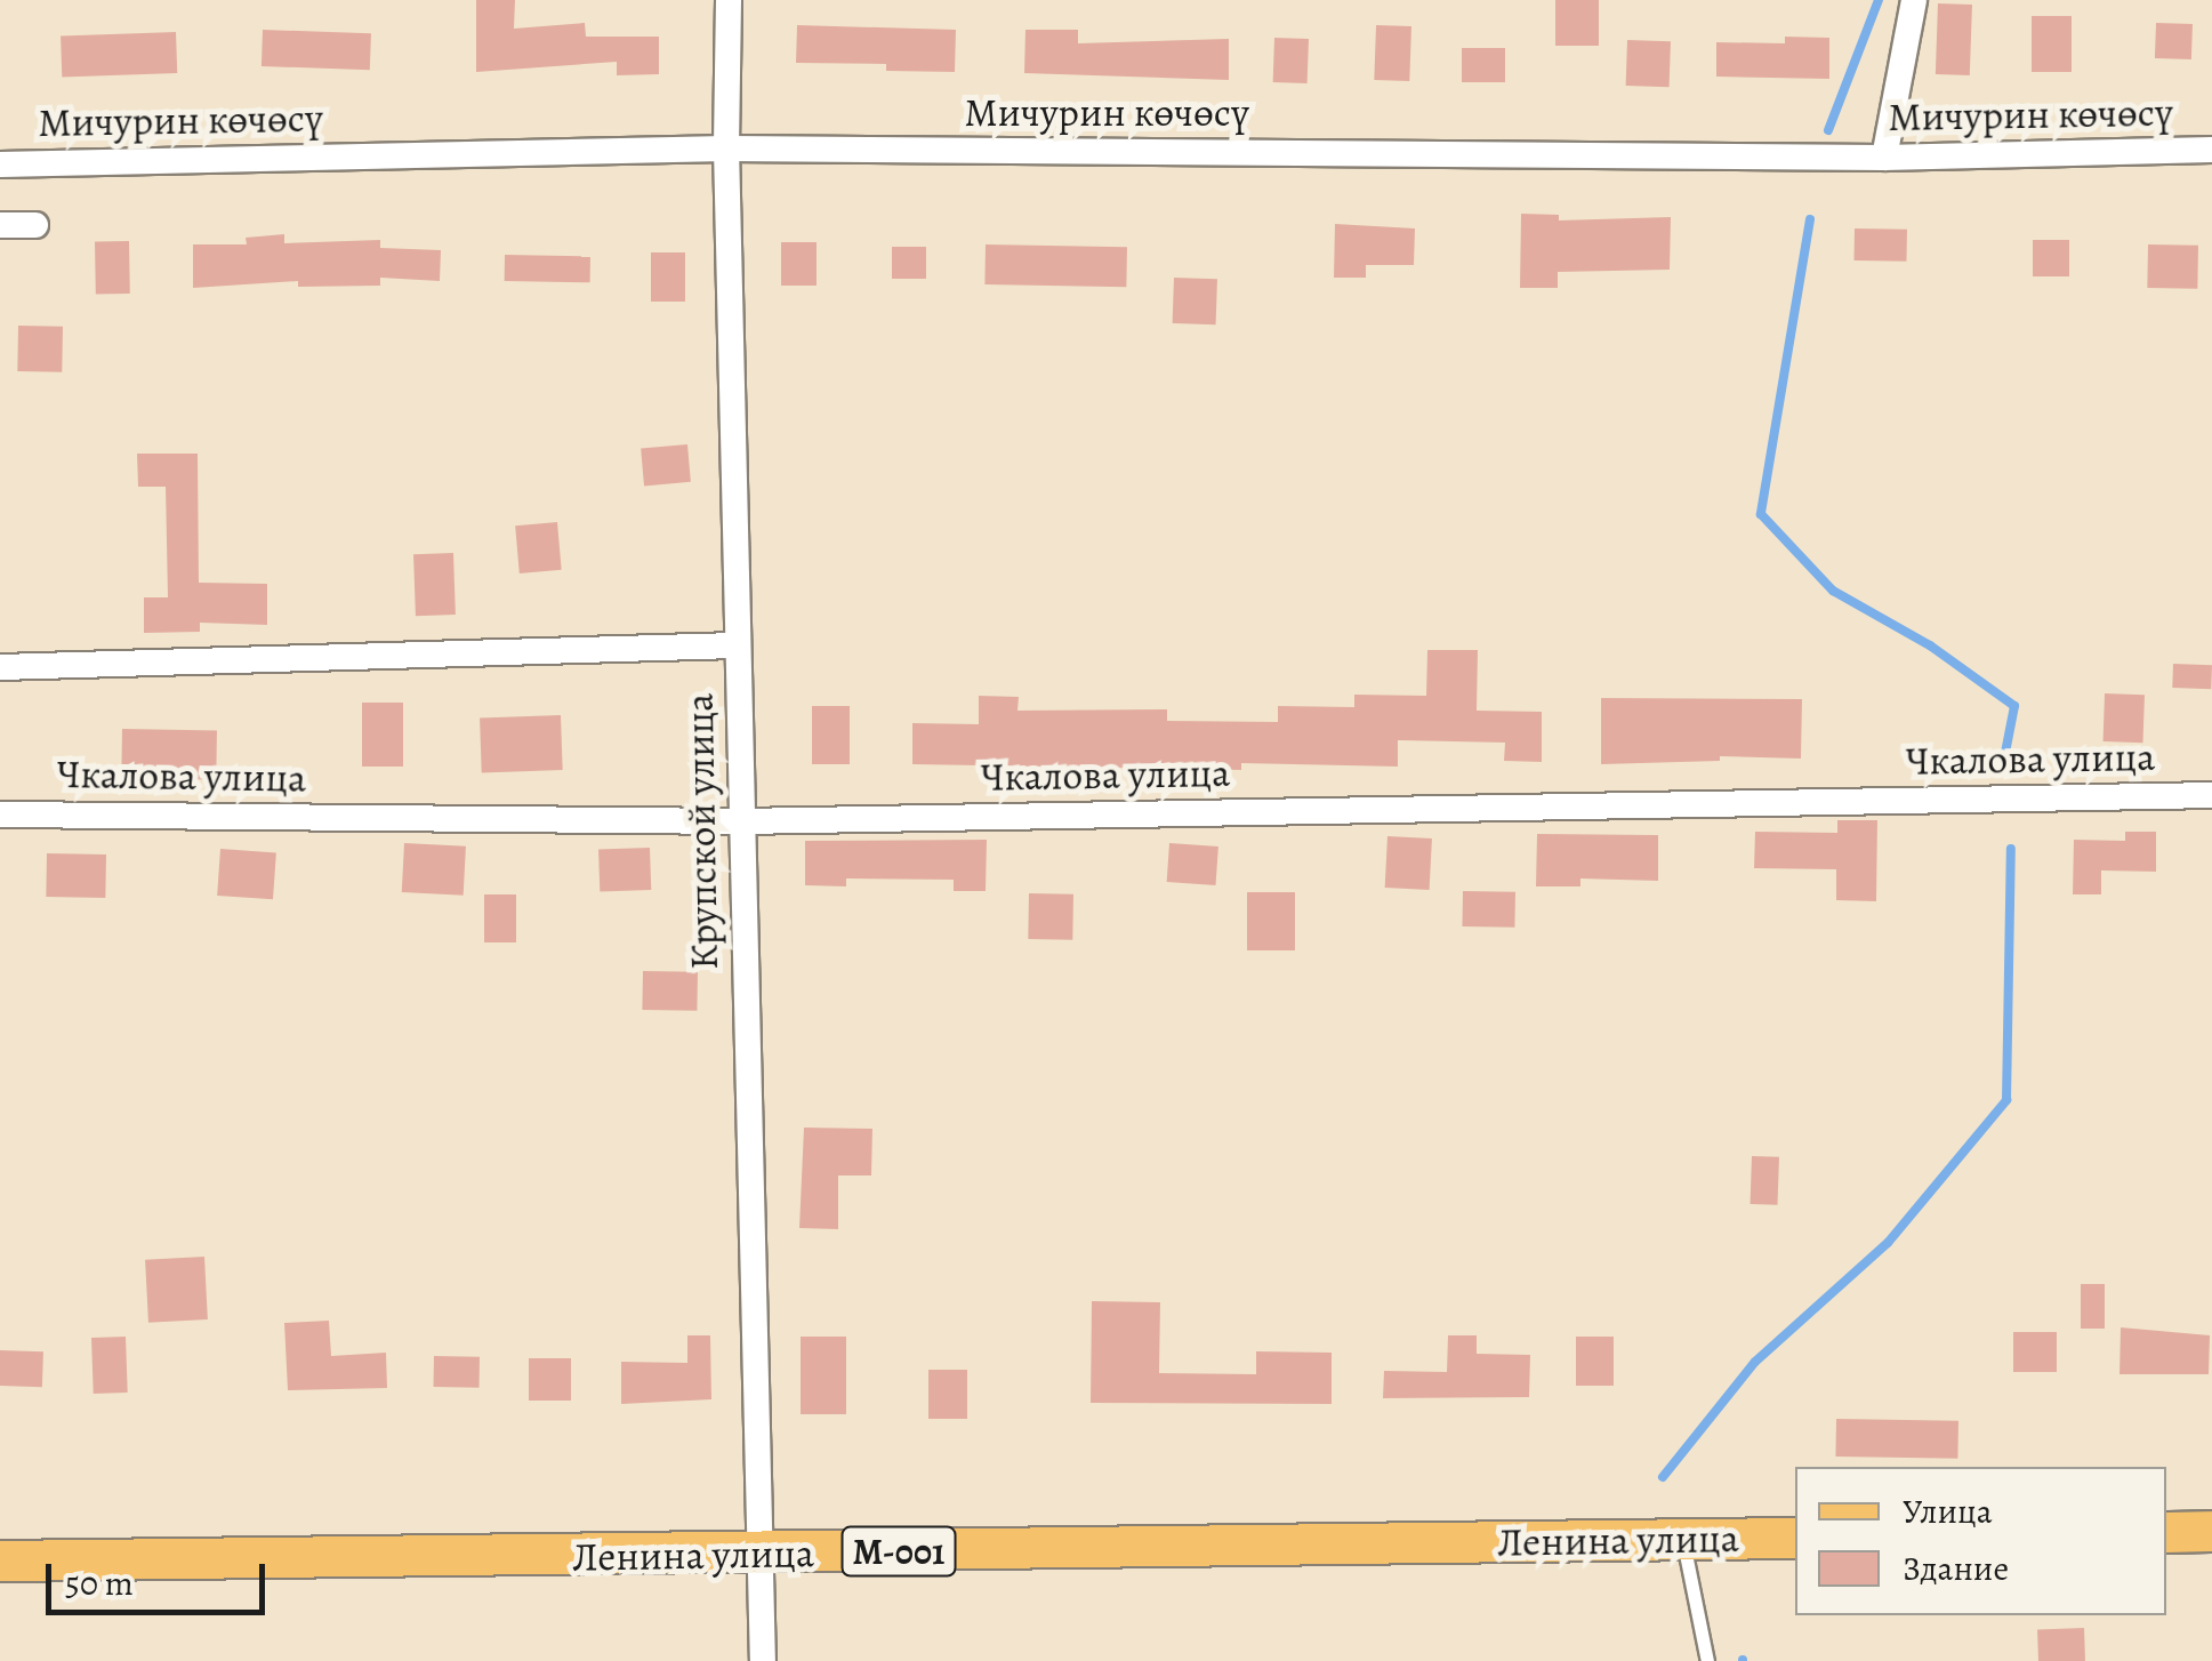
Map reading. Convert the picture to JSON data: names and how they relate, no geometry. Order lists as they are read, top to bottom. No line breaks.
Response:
{"streets":{"main road":["Ленина улица","М-001"],"street":["Мичурин көчөсү","Чкалова улица","Крупской улица"]},"crossings":[["Мичурин көчөсү","Крупской улица"],["Чкалова улица","Крупской улица"],["Крупской улица","Ленина улица"]],"legend":["Улица","Здание"],"scale_bar":"50 m"}
